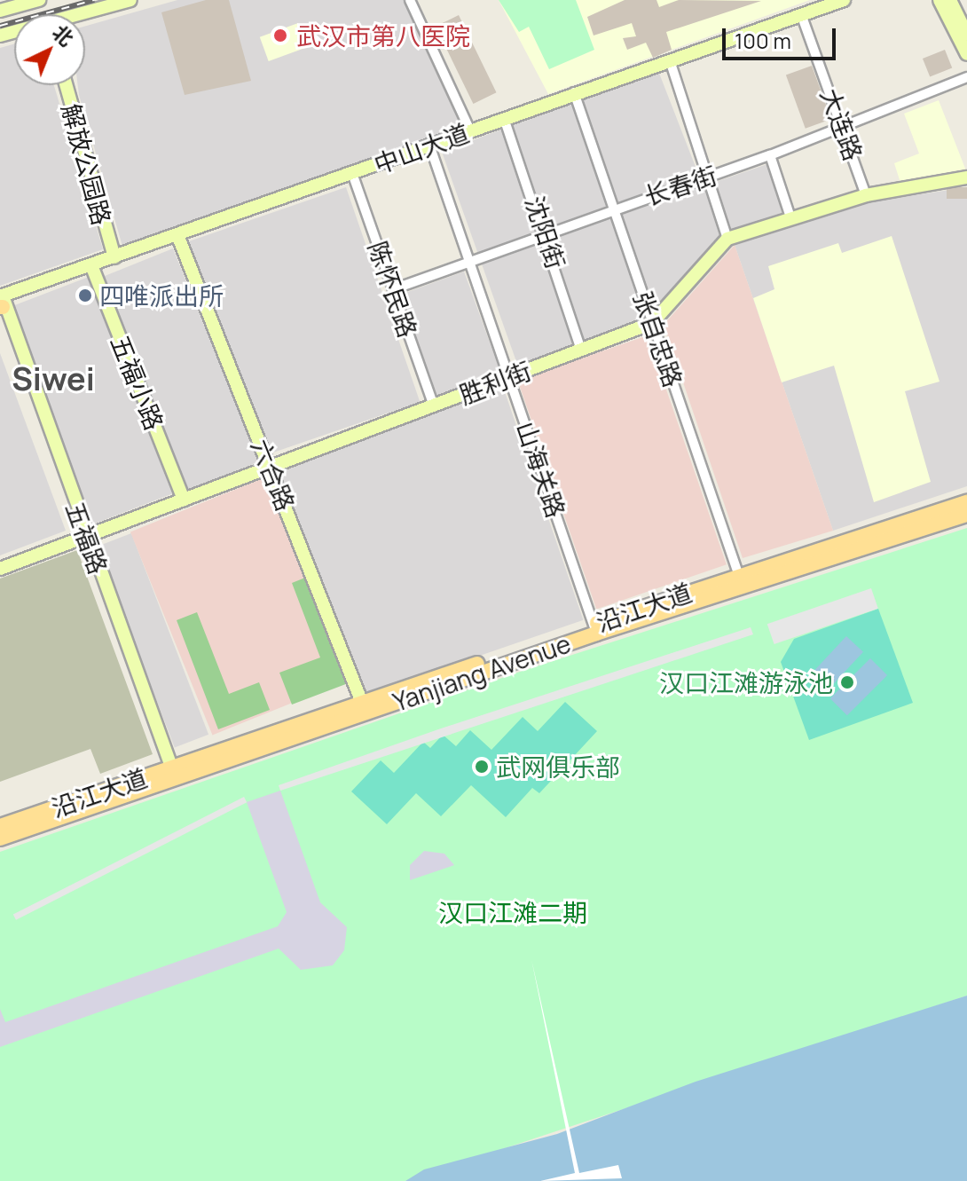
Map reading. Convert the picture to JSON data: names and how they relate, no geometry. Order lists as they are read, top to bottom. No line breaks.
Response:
{"streets":{"main road":["沿江大道"],"street":["大连路","中山大道","解放公园路","长春街","沈阳街","陈怀民路","张自忠路","五福小路","胜利街","山海关路","六合路","五福路"]},"crossings":[["大连路","中山大道"],["大连路","长春街"],["大连路","胜利街"],["中山大道","解放公园路"],["中山大道","沈阳街"],["中山大道","陈怀民路"],["中山大道","张自忠路"],["中山大道","五福小路"],["中山大道","山海关路"],["中山大道","六合路"],["中山大道","五福路"],["长春街","沈阳街"],["长春街","陈怀民路"],["长春街","张自忠路"],["长春街","山海关路"],["沈阳街","胜利街"],["陈怀民路","胜利街"],["张自忠路","胜利街"],["张自忠路","沿江大道"],["五福小路","胜利街"],["胜利街","山海关路"],["胜利街","六合路"],["胜利街","五福路"],["山海关路","沿江大道"],["六合路","沿江大道"],["五福路","沿江大道"]],"districts":["Siwei"],"parks":["汉口江滩二期"],"places":["武汉市第八医院","四唯派出所","汉口江滩游泳池","武网俱乐部"],"scale_bar":"100 m","north":"top right"}
